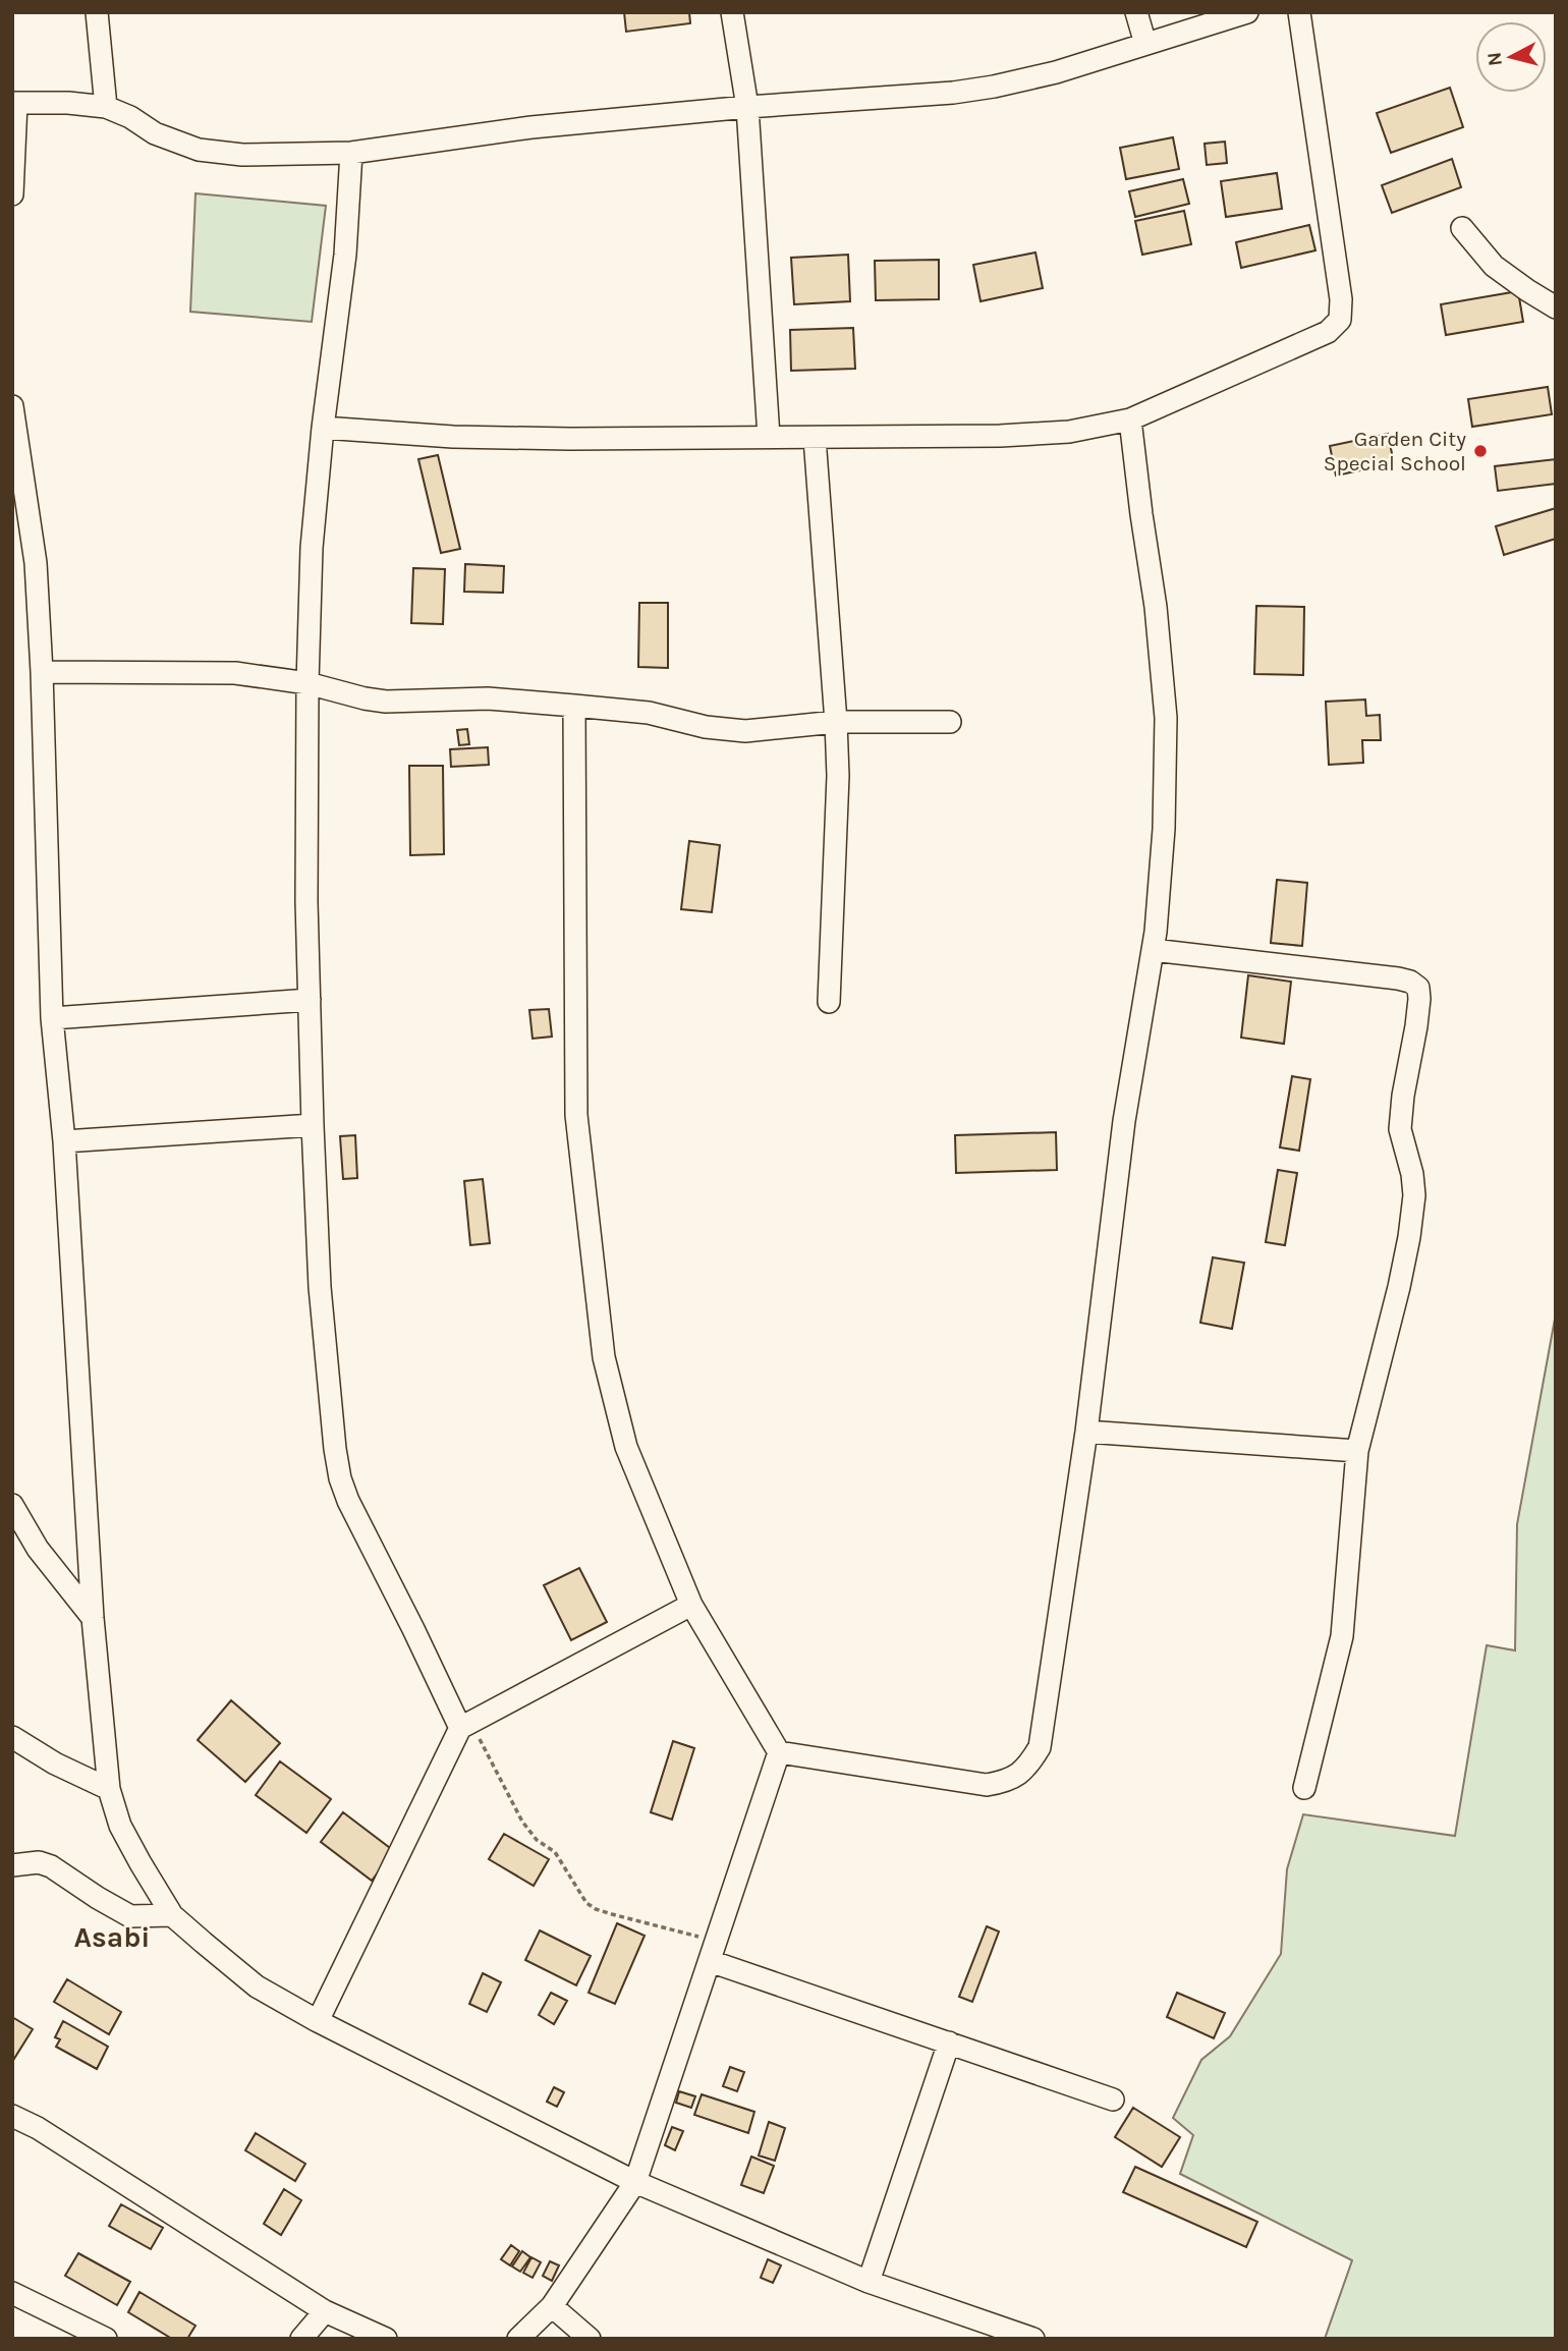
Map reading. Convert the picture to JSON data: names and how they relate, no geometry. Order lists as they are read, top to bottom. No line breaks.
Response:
{"districts":["Asabi"],"places":["Garden City Special School"],"north":"left"}
